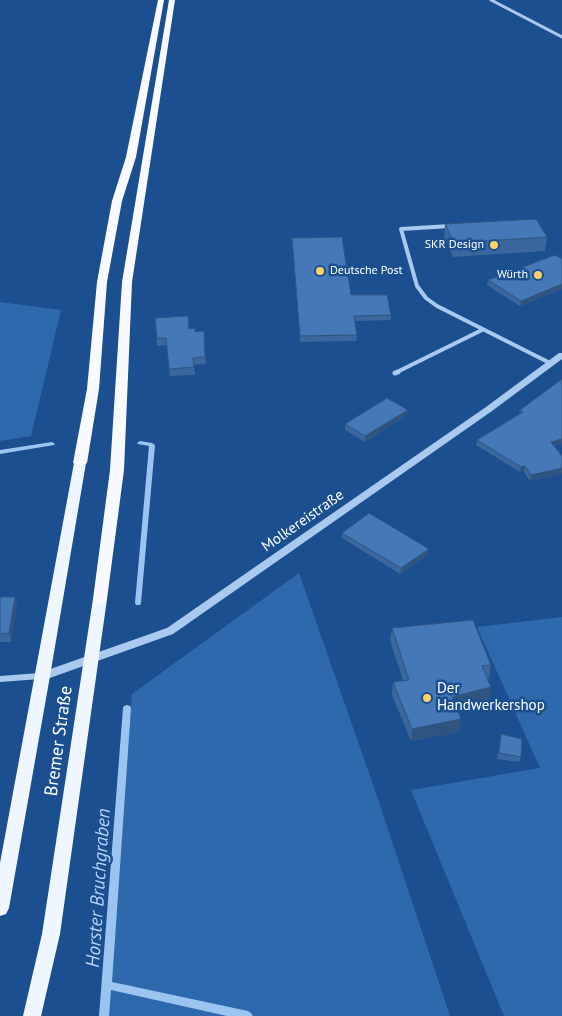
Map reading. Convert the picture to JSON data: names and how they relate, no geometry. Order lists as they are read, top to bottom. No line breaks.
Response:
{"streets":{"highway":["Bremer Straße"],"street":["Molkereistraße"]},"crossings":[["Molkereistraße","Bremer Straße"]],"water":["Horster Bruchgraben"],"places":["SKR Design","Deutsche Post","Würth","Der Handwerkershop"]}
